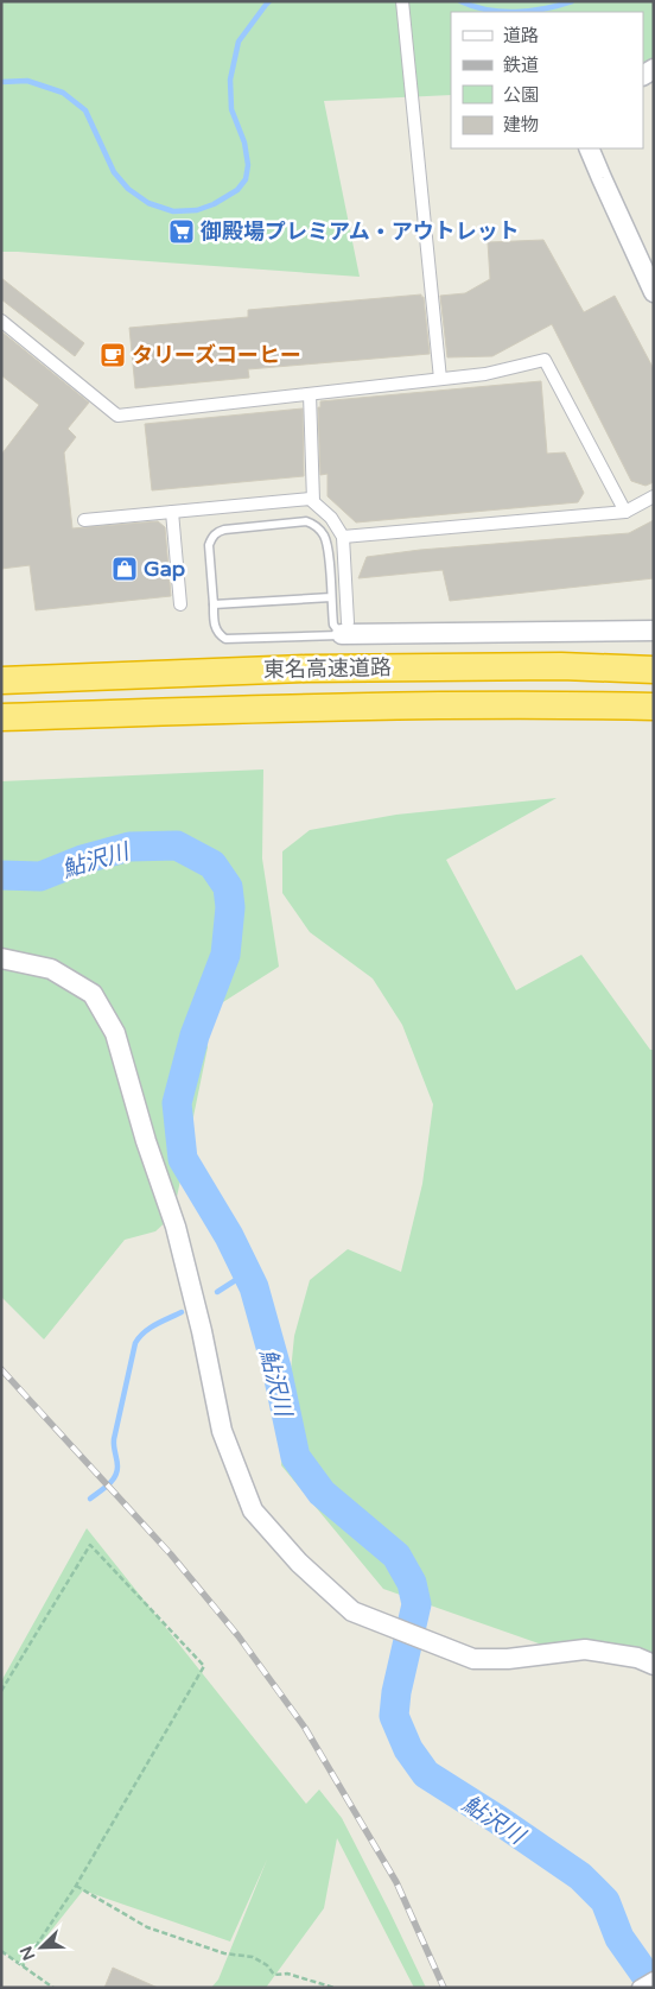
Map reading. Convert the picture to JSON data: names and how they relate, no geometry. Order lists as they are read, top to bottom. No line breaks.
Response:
{"streets":{"highway":["東名高速道路"]},"water":["鮎沢川"],"places":{"supermarket":["御殿場プレミアム・アウトレット"],"cafe":["タリーズコーヒー"],"shop":["Gap"]},"legend":["道路","鉄道","公園","建物"],"north":"bottom left"}
